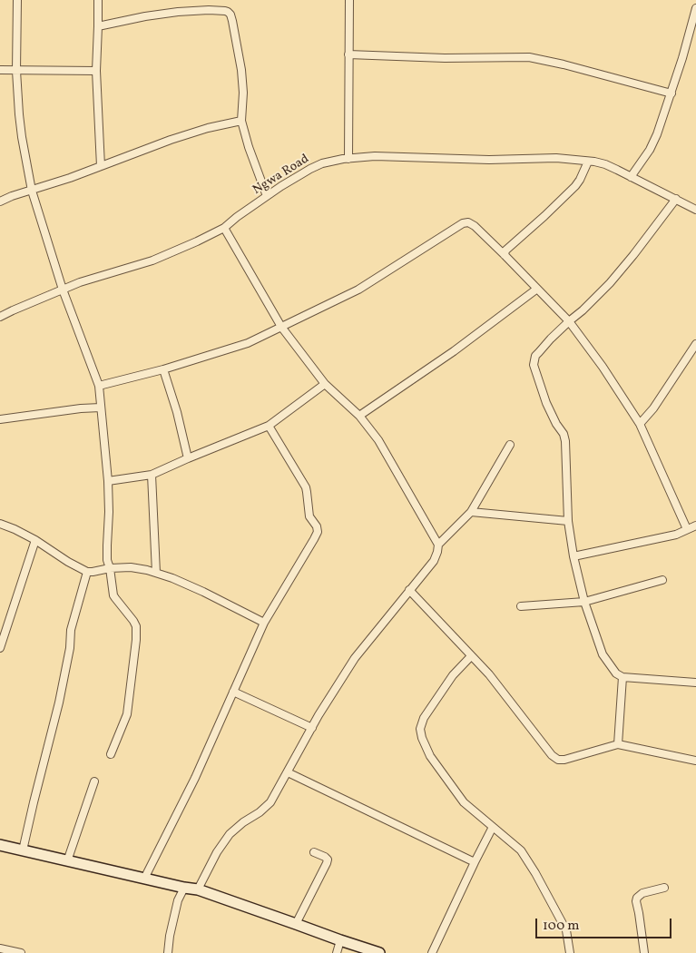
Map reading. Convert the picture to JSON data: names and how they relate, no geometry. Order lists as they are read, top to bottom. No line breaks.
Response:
{"streets":{"street":["Ngwa Road"]},"scale_bar":"100 m"}
